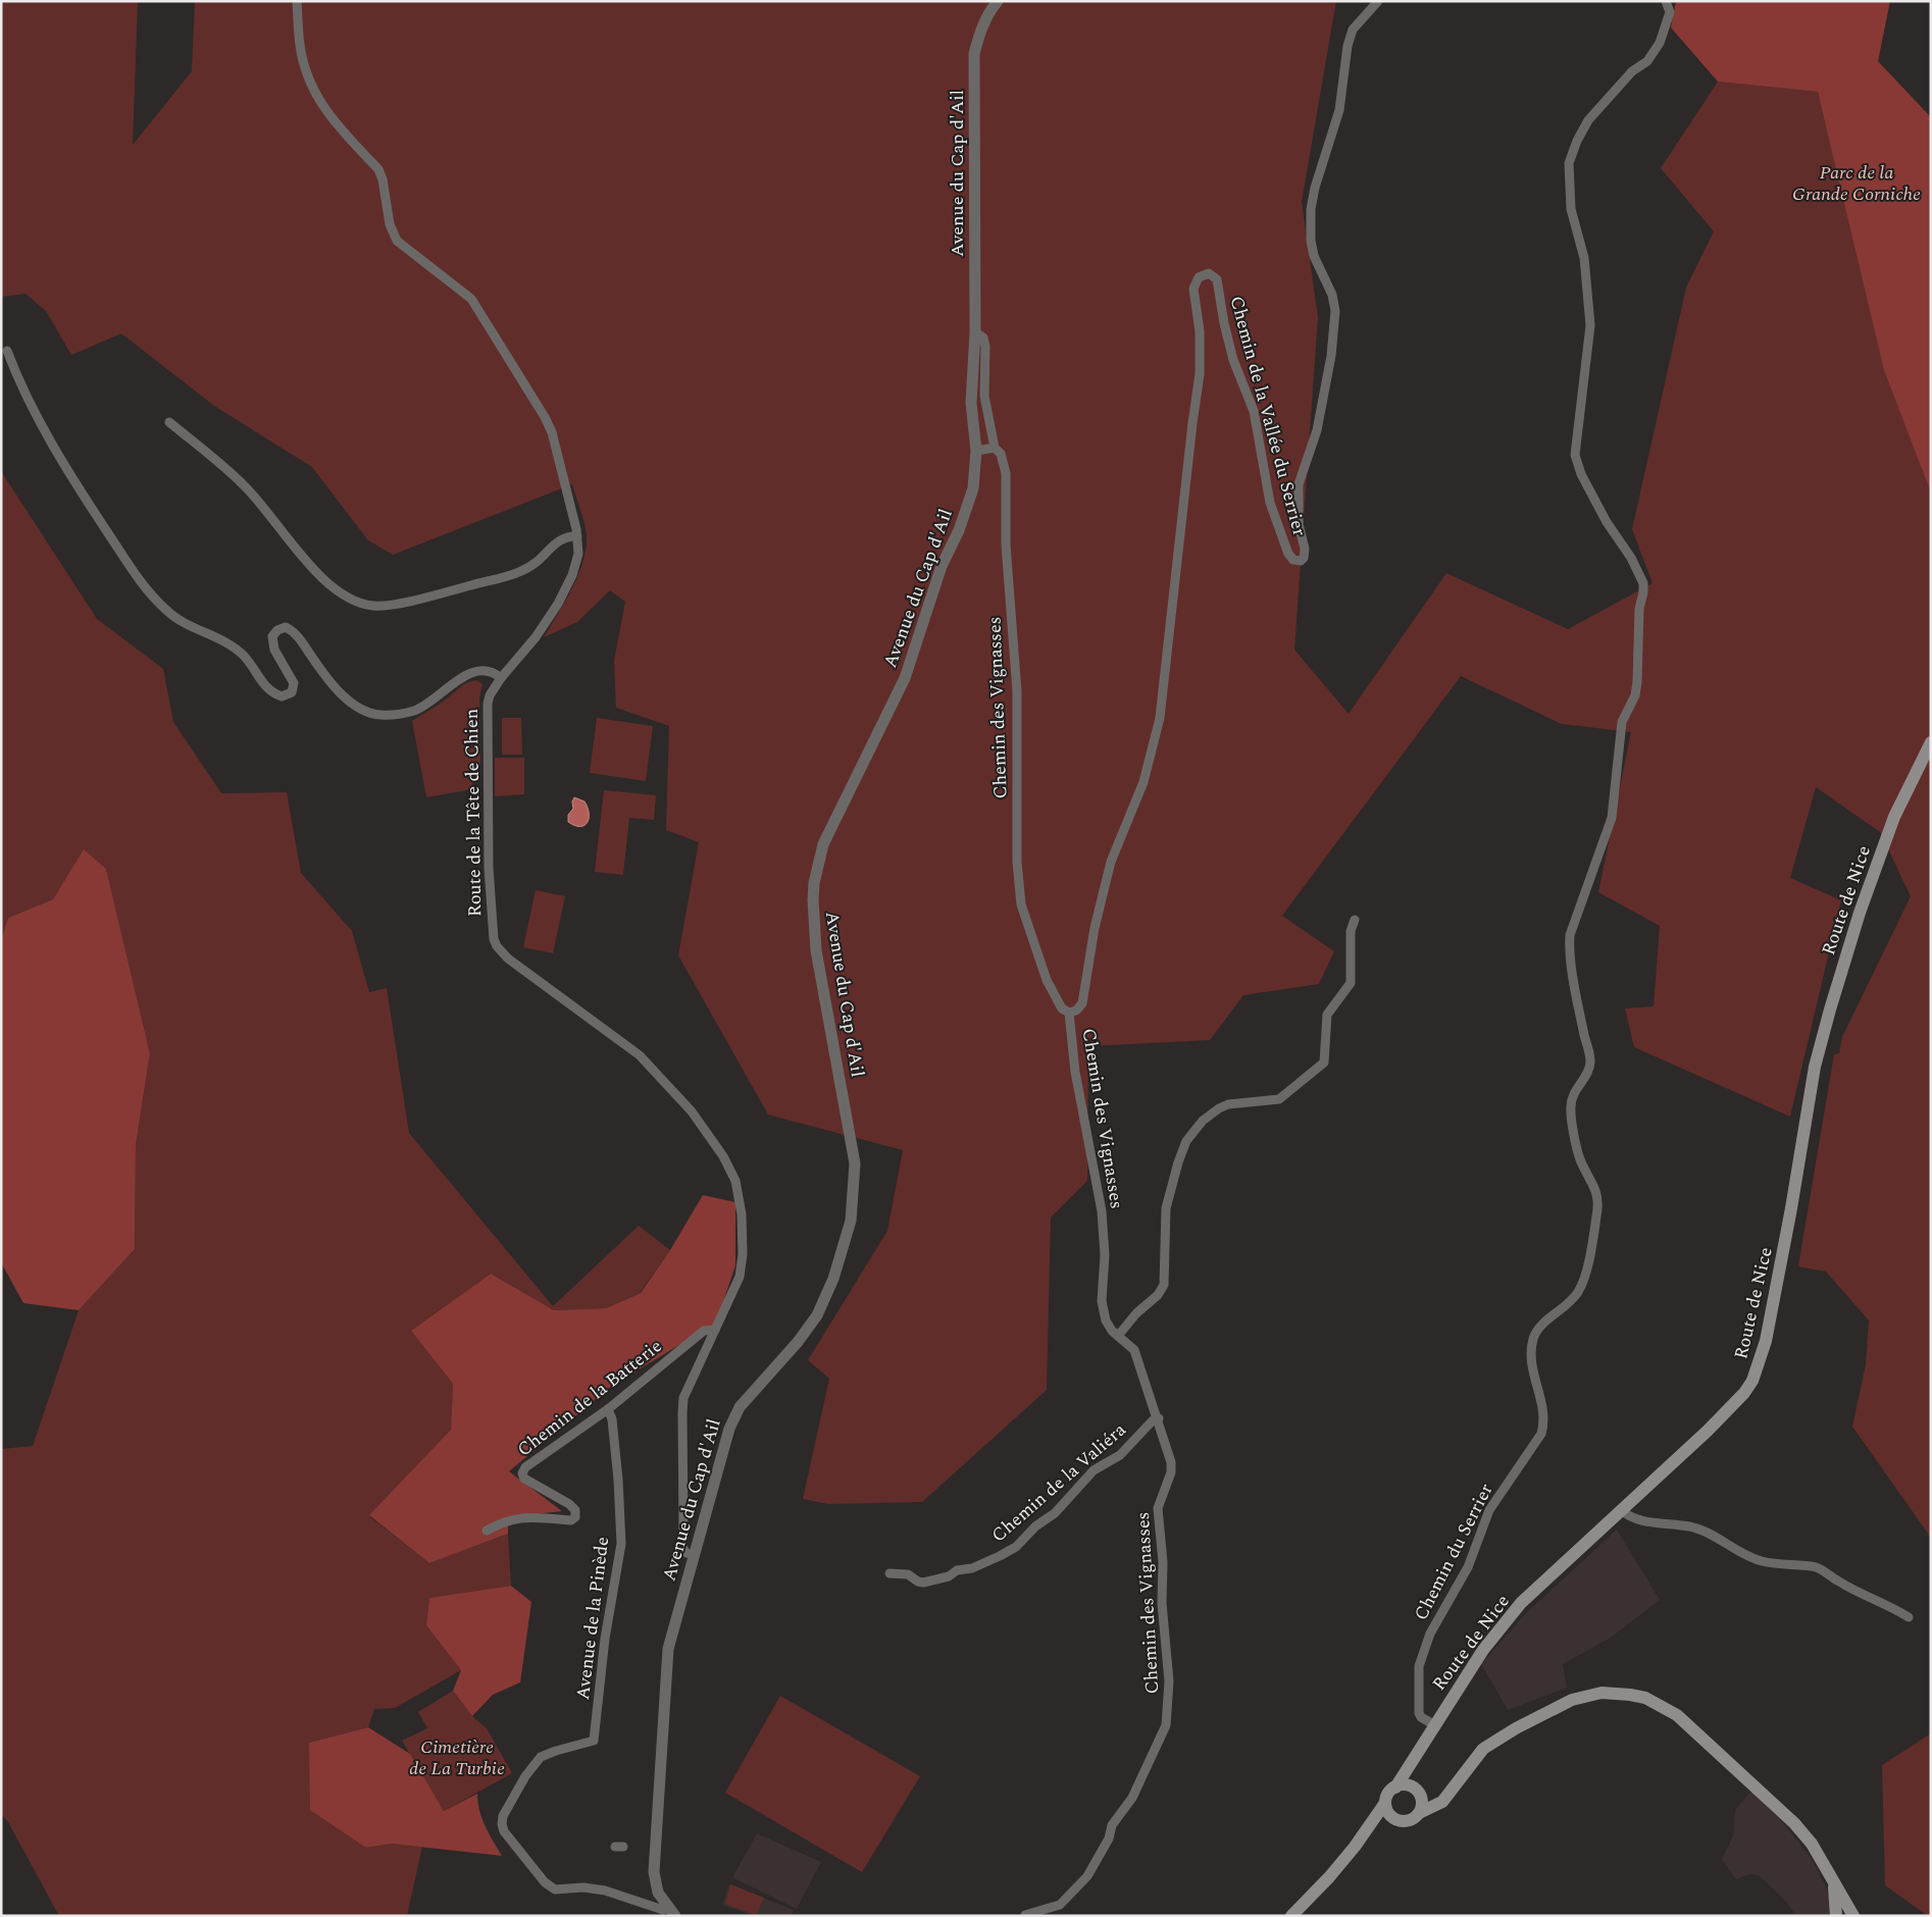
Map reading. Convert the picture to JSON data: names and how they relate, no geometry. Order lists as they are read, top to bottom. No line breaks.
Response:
{"streets":{"main road":["Route de Nice"],"street":["Avenue du Cap d'Ail","Chemin de la Vallée du Serrier","Chemin des Vignasses","Route de la Tête de Chien","Chemin de la Batterie","Chemin de la Valiéra","Chemin du Serrier","Avenue de la Pinède"]},"crossings":[["Avenue du Cap d'Ail","Chemin des Vignasses"],["Avenue du Cap d'Ail","Route de la Tête de Chien"],["Avenue du Cap d'Ail","Avenue de la Pinède"],["Chemin de la Vallée du Serrier","Chemin des Vignasses"],["Chemin des Vignasses","Chemin de la Valiéra"],["Route de la Tête de Chien","Chemin de la Batterie"],["Route de Nice","Chemin du Serrier"],["Chemin de la Batterie","Avenue de la Pinède"]],"parks":["Parc de la Grande Corniche","Cimetière de La Turbie"]}
